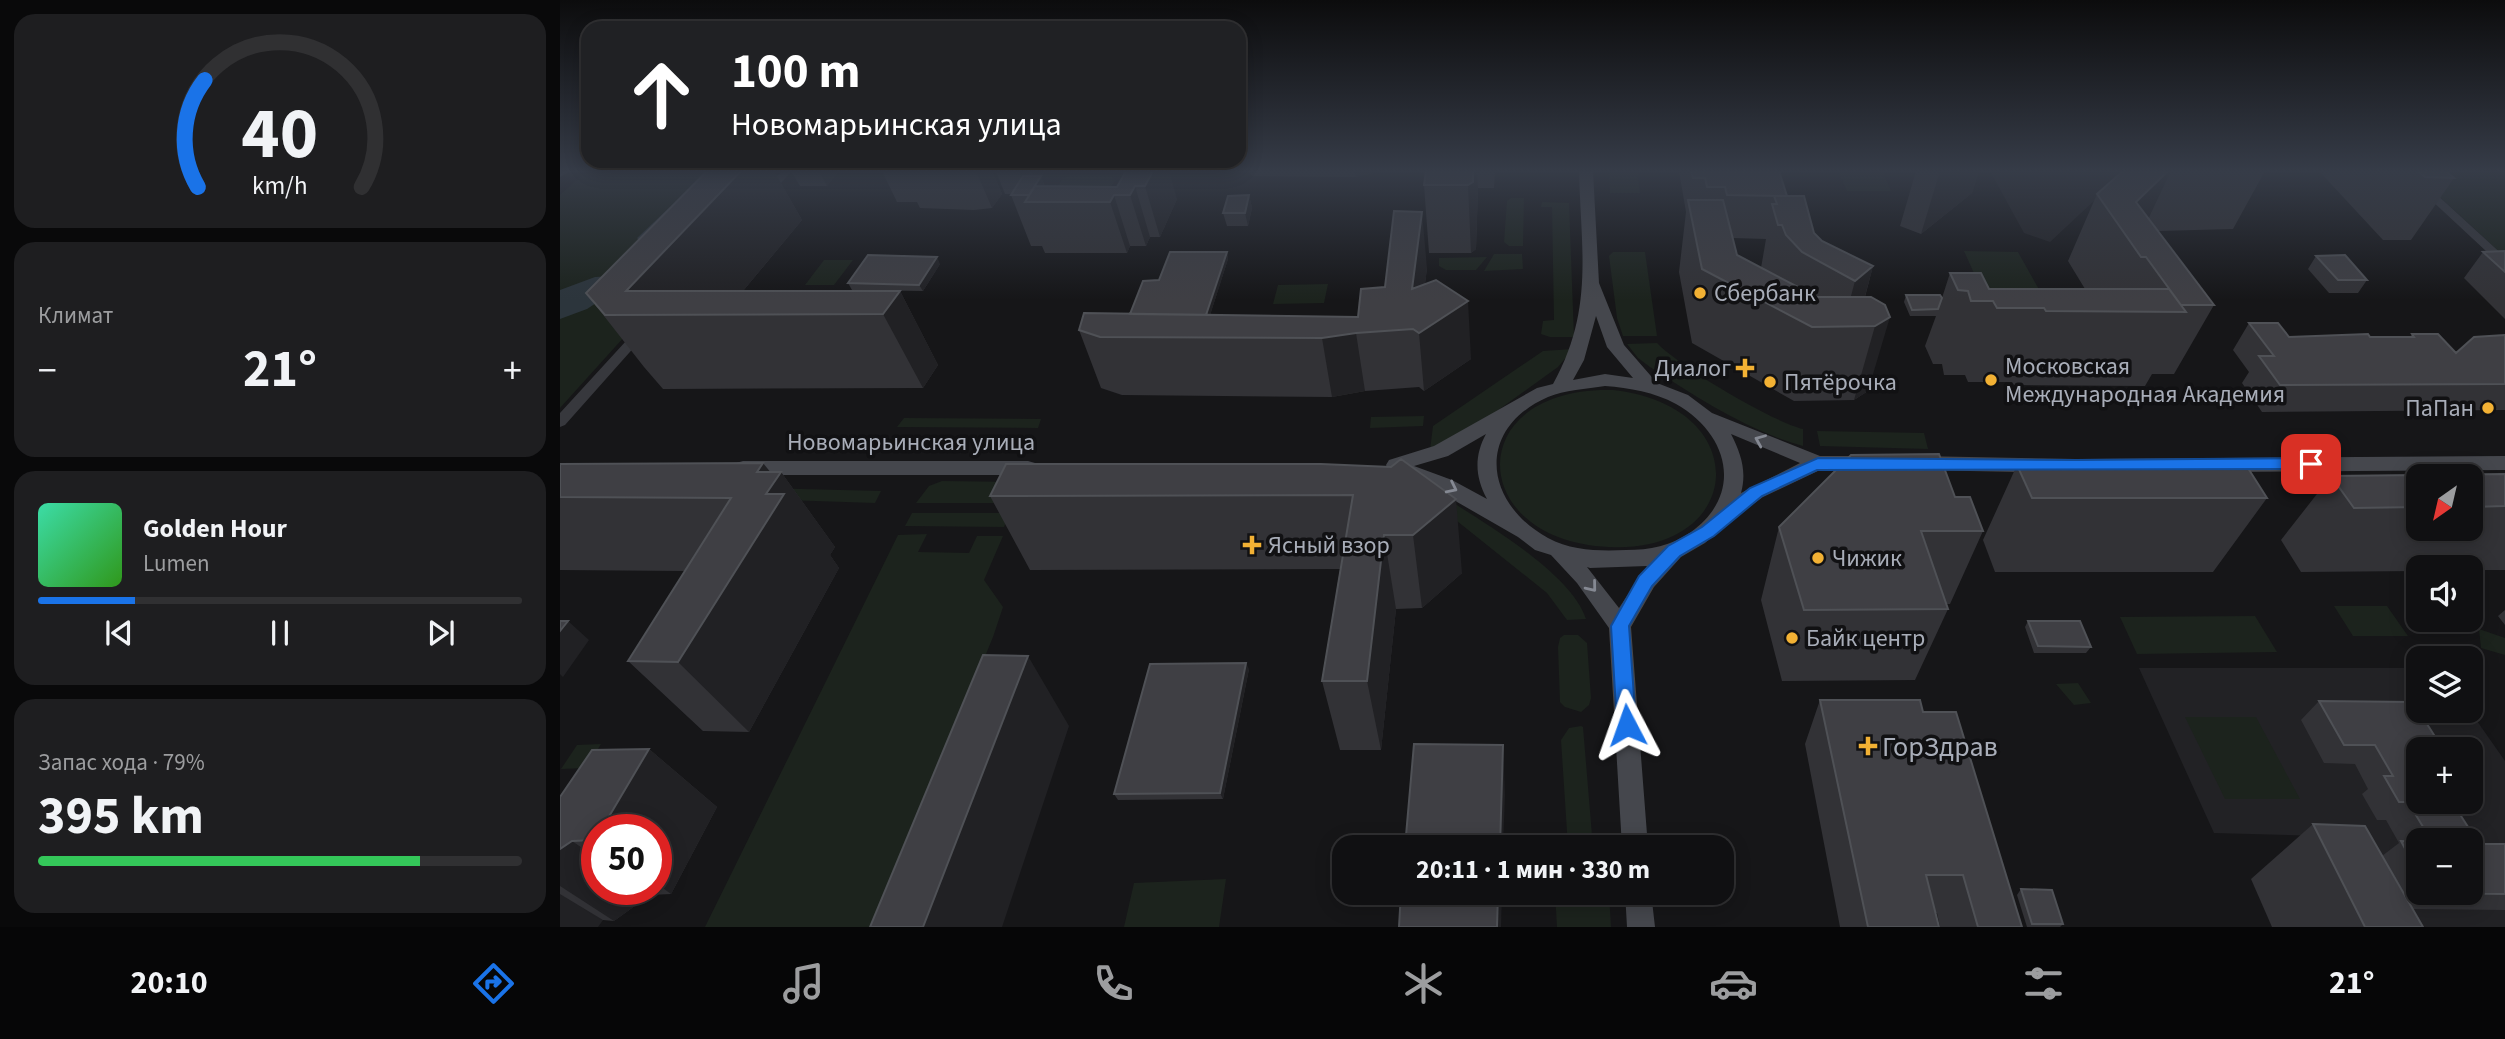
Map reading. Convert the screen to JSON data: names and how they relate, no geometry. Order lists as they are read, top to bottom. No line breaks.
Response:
{"streets":{"main road":["Новомарьинская улица"]},"places":{"other":["Сбербанк","Московская Международная Академия","Пятёрочка","ПаПан","Чижик","Байк центр"],"health":["Диалог","Ясный взор","ГорЗдрав"]},"north":"bottom left","page":{"turn":["100 m","Новомарьинская улица"],"tile":["Климат",["Запас хода · 79%","395 km"]],"heat":["−","21°","+"],"map_buttons":["+","−"],"song":["Golden Hour","Lumen"],"limit":"50","trip":"20:11 · 1 мин · 330 m","tabs":["20:10","21°"],"gauge":["40","km/h"]}}
